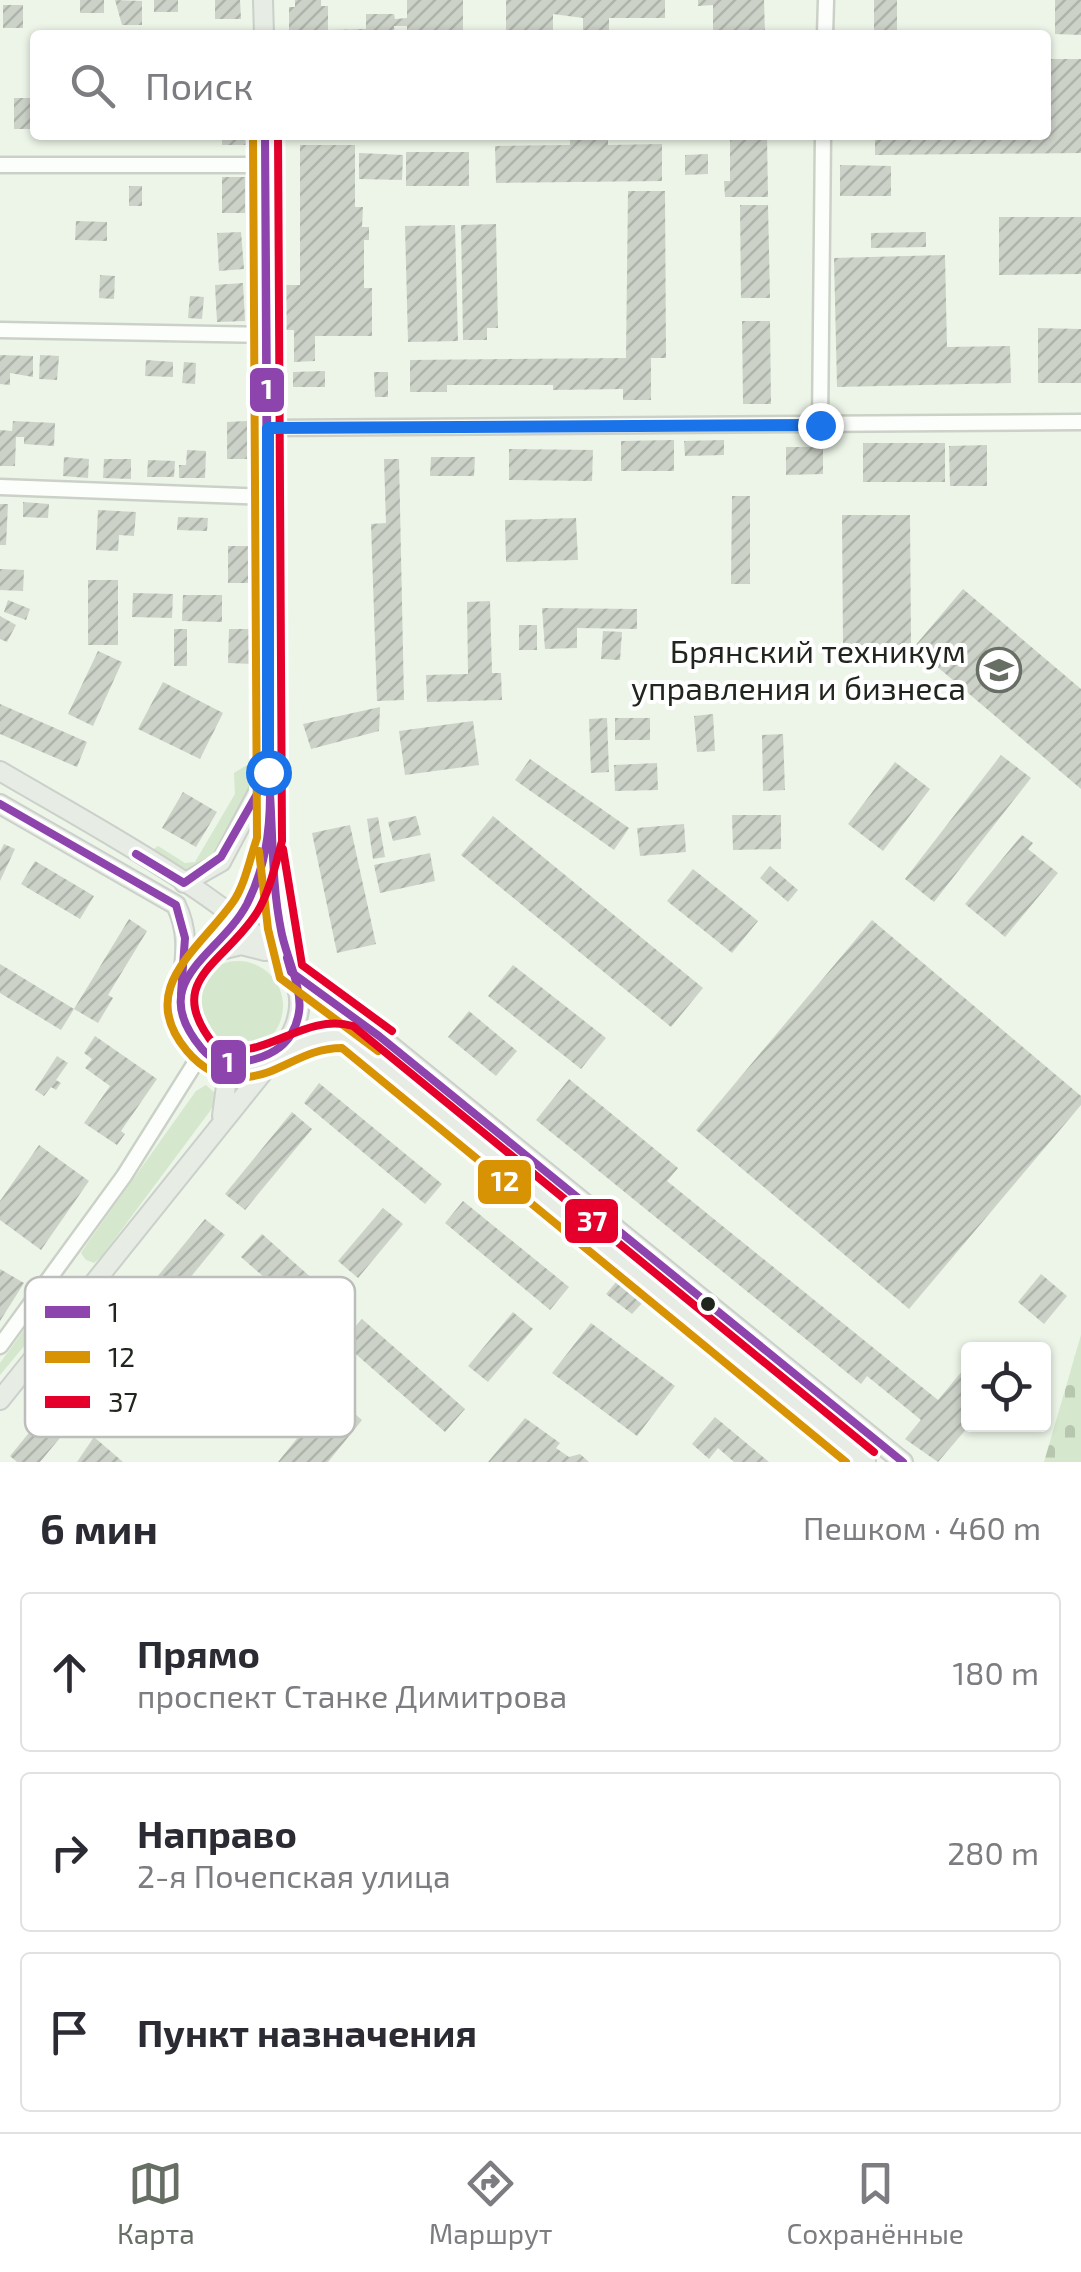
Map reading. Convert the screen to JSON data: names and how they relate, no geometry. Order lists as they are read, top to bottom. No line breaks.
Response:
{"places":{"school or university":["Брянский техникум управления и бизнеса"]},"lines":["transit line 1","transit line 12","transit line 37"],"legend":["1","12","37"],"page":{"search":"Поиск","heading":["6 мин","Пешком · 460 m"],"list":[["Прямо","проспект Станке Димитрова","180 m"],["Направо","2-я Почепская улица","280 m"],"Пункт назначения"],"nav":["Карта","Маршрут","Сохранённые"]}}
